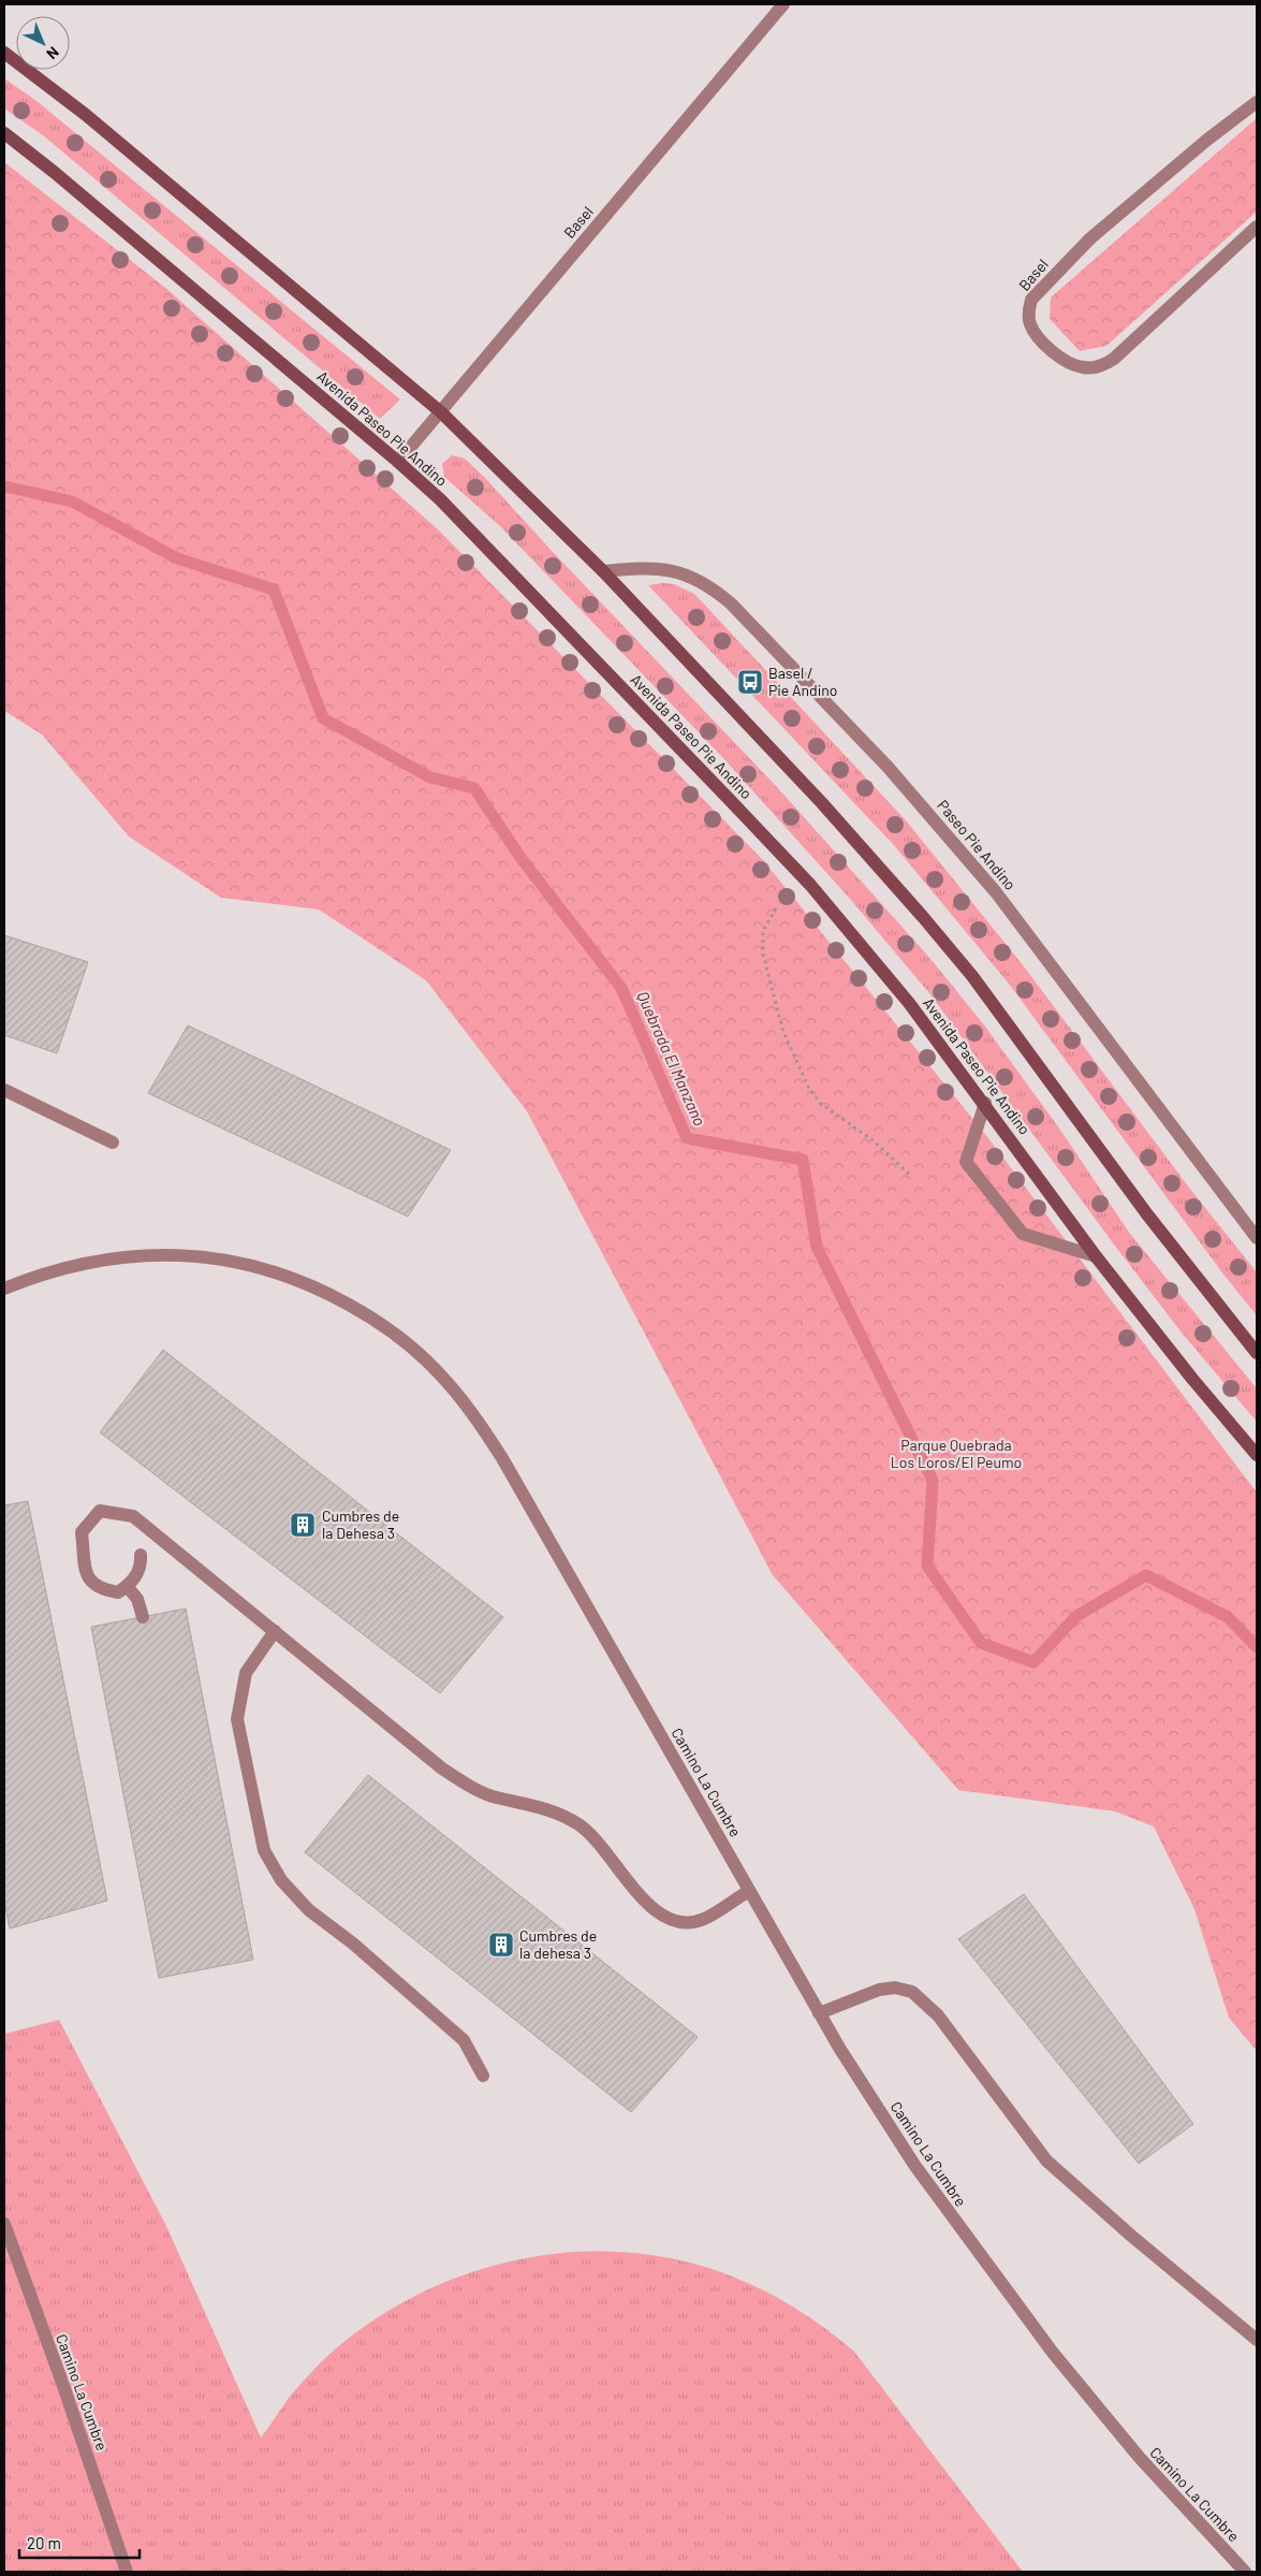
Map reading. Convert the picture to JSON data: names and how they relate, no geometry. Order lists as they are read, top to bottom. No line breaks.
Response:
{"streets":{"street":["Basel","Avenida Paseo Pie Andino","Paseo Pie Andino","Camino La Cumbre"]},"crossings":[["Basel","Avenida Paseo Pie Andino"]],"water":["Quebrada El Manzano"],"parks":["Parque Quebrada Los Loros/El Peumo"],"places":{"bus stop":["Basel / Pie Andino"],"building":["Cumbres de la Dehesa 3","Cumbres de la dehesa 3"]},"scale_bar":"20 m","north":"bottom right"}
